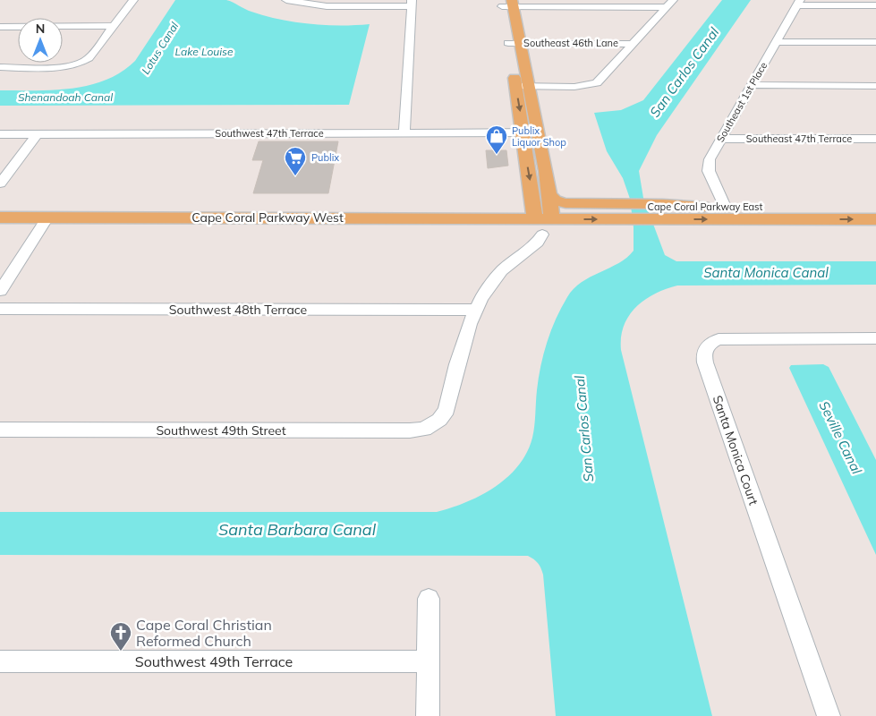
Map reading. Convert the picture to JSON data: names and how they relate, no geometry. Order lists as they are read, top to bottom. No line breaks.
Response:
{"streets":{"main road":["Cape Coral Parkway East","Cape Coral Parkway West"],"street":["Southeast 46th Lane","Southeast 1st Place","Southwest 47th Terrace","Southeast 47th Terrace","Southwest 48th Terrace","Southwest 49th Street","Santa Monica Court","Southwest 49th Terrace"]},"crossings":[["Southeast 1st Place","Southeast 47th Terrace"],["Southeast 1st Place","Cape Coral Parkway East"],["Cape Coral Parkway East","Cape Coral Parkway West"],["Southwest 48th Terrace","Southwest 49th Street"]],"water":["Lotus Canal","Lake Louise","San Carlos Canal","Shenandoah Canal","Santa Monica Canal","Seville Canal","Santa Barbara Canal"],"places":{"shop":["Publix Liquor Shop"],"supermarket":["Publix"],"church":["Cape Coral Christian Reformed Church"]},"north":"top"}
